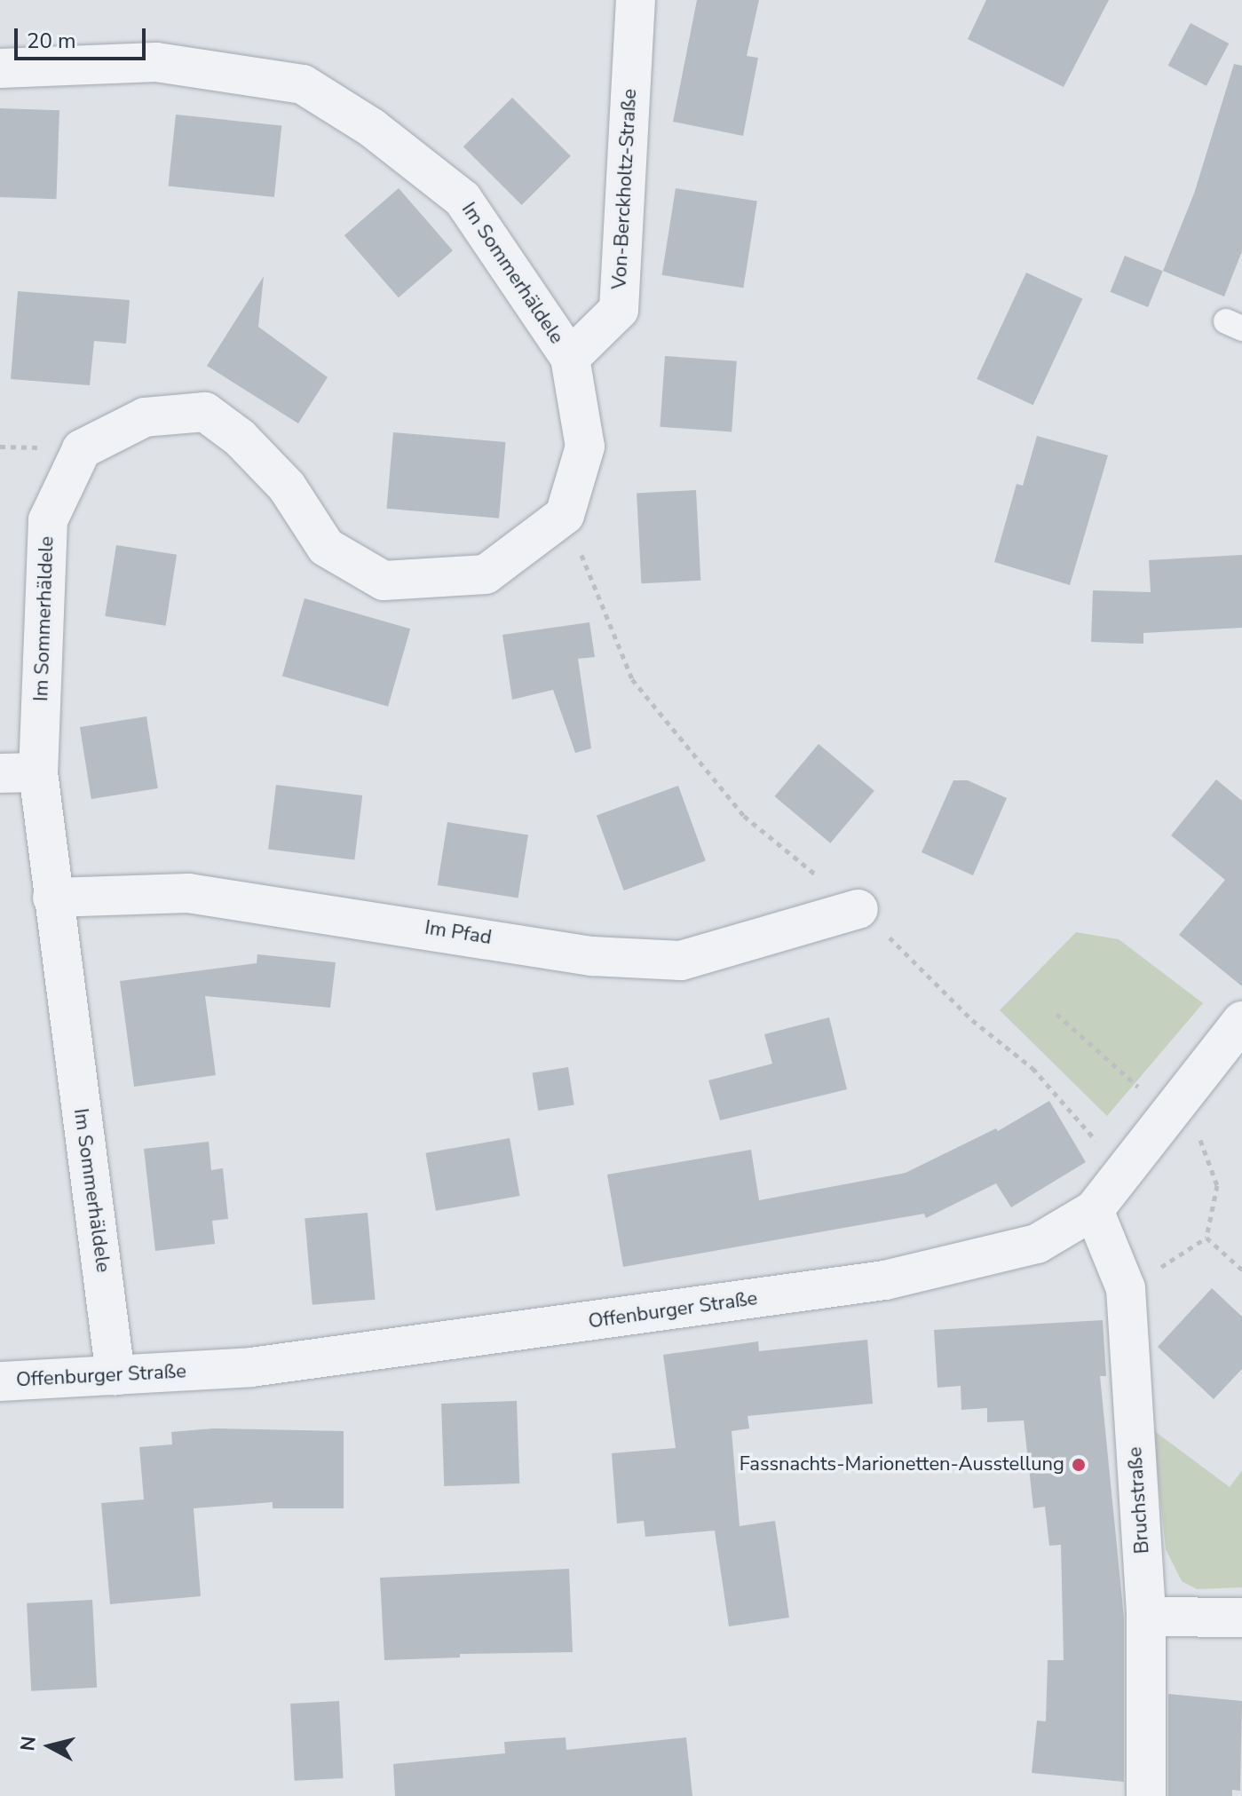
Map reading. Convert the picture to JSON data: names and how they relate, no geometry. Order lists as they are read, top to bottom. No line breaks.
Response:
{"streets":{"street":["Von-Berckholtz-Straße","Im Sommerhäldele","Im Pfad","Offenburger Straße","Bruchstraße"]},"crossings":[["Von-Berckholtz-Straße","Im Sommerhäldele"],["Im Sommerhäldele","Im Pfad"],["Im Sommerhäldele","Offenburger Straße"],["Offenburger Straße","Bruchstraße"]],"places":["Fassnachts-Marionetten-Ausstellung"],"scale_bar":"20 m","north":"left"}
